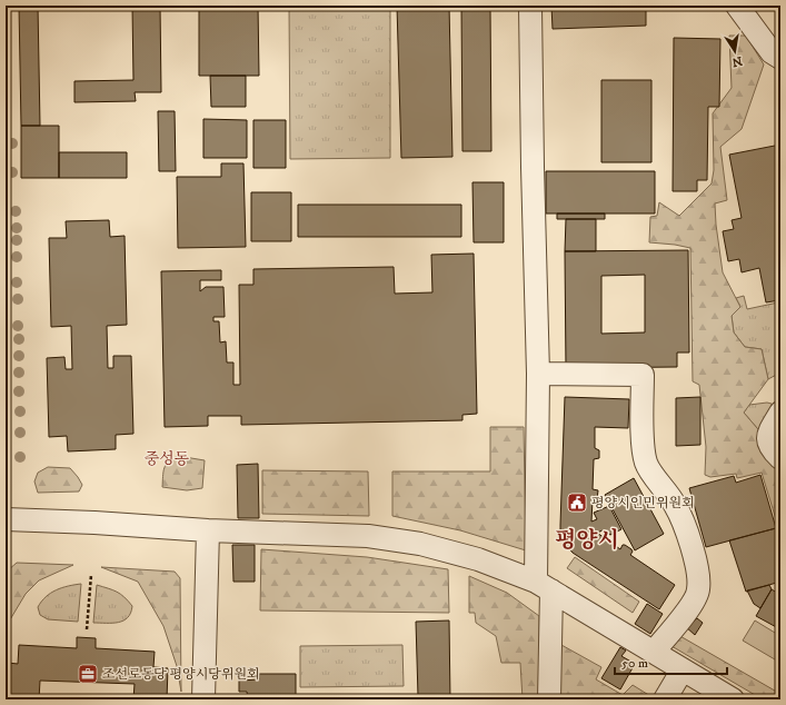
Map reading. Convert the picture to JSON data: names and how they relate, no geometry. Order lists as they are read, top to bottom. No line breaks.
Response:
{"districts":["중성동","평양시"],"places":{"public building":["평양시인민위원회"],"office":["조선로동당 평양시당위원회"]},"scale_bar":"50 m","north":"bottom"}
